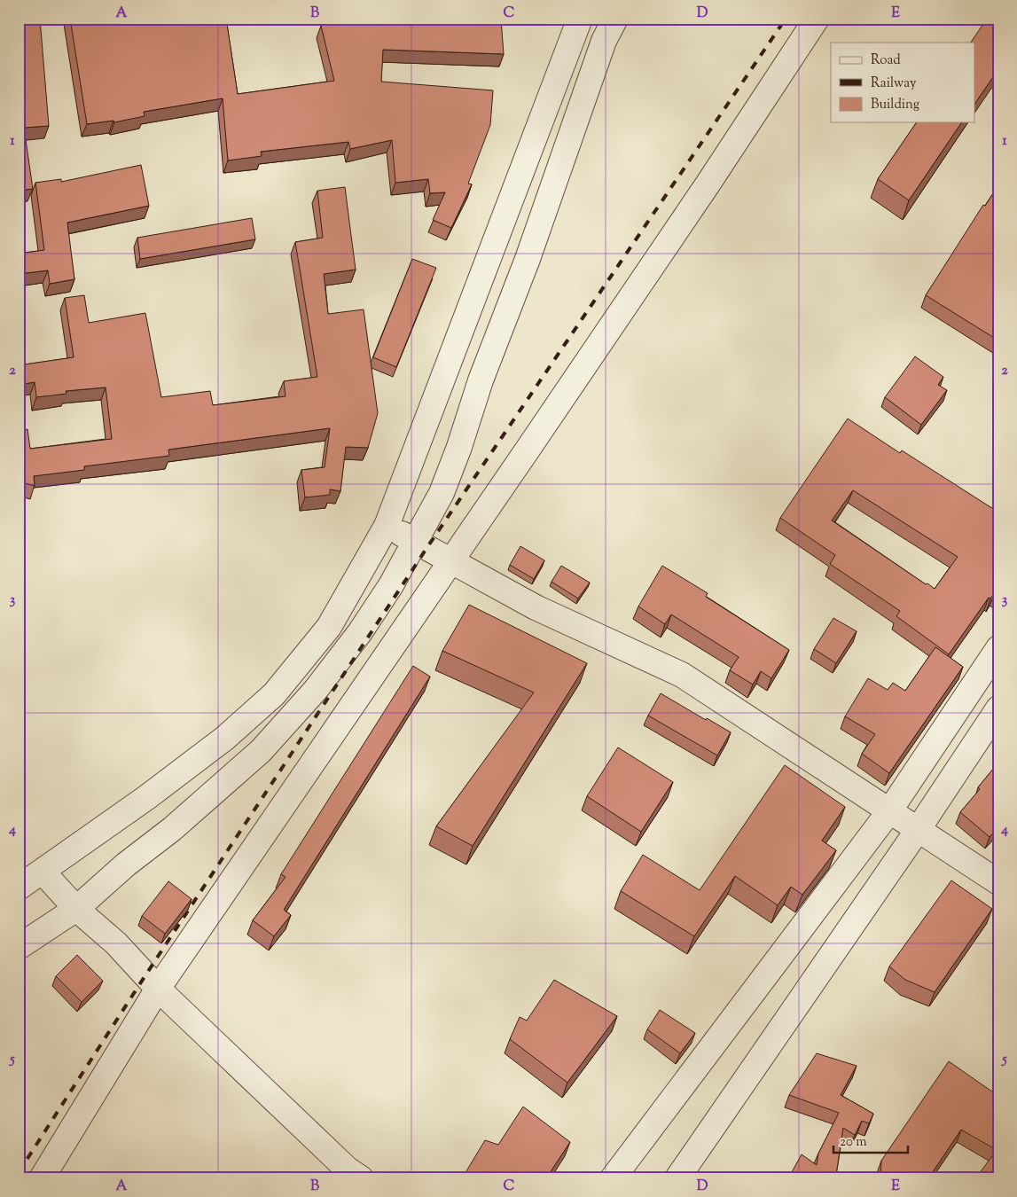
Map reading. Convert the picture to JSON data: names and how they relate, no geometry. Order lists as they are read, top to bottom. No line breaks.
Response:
{"legend":["Road","Railway","Building"],"scale_bar":"20 m","grid":{"columns":["A","B","C","D","E"],"rows":["1","2","3","4","5"]}}
